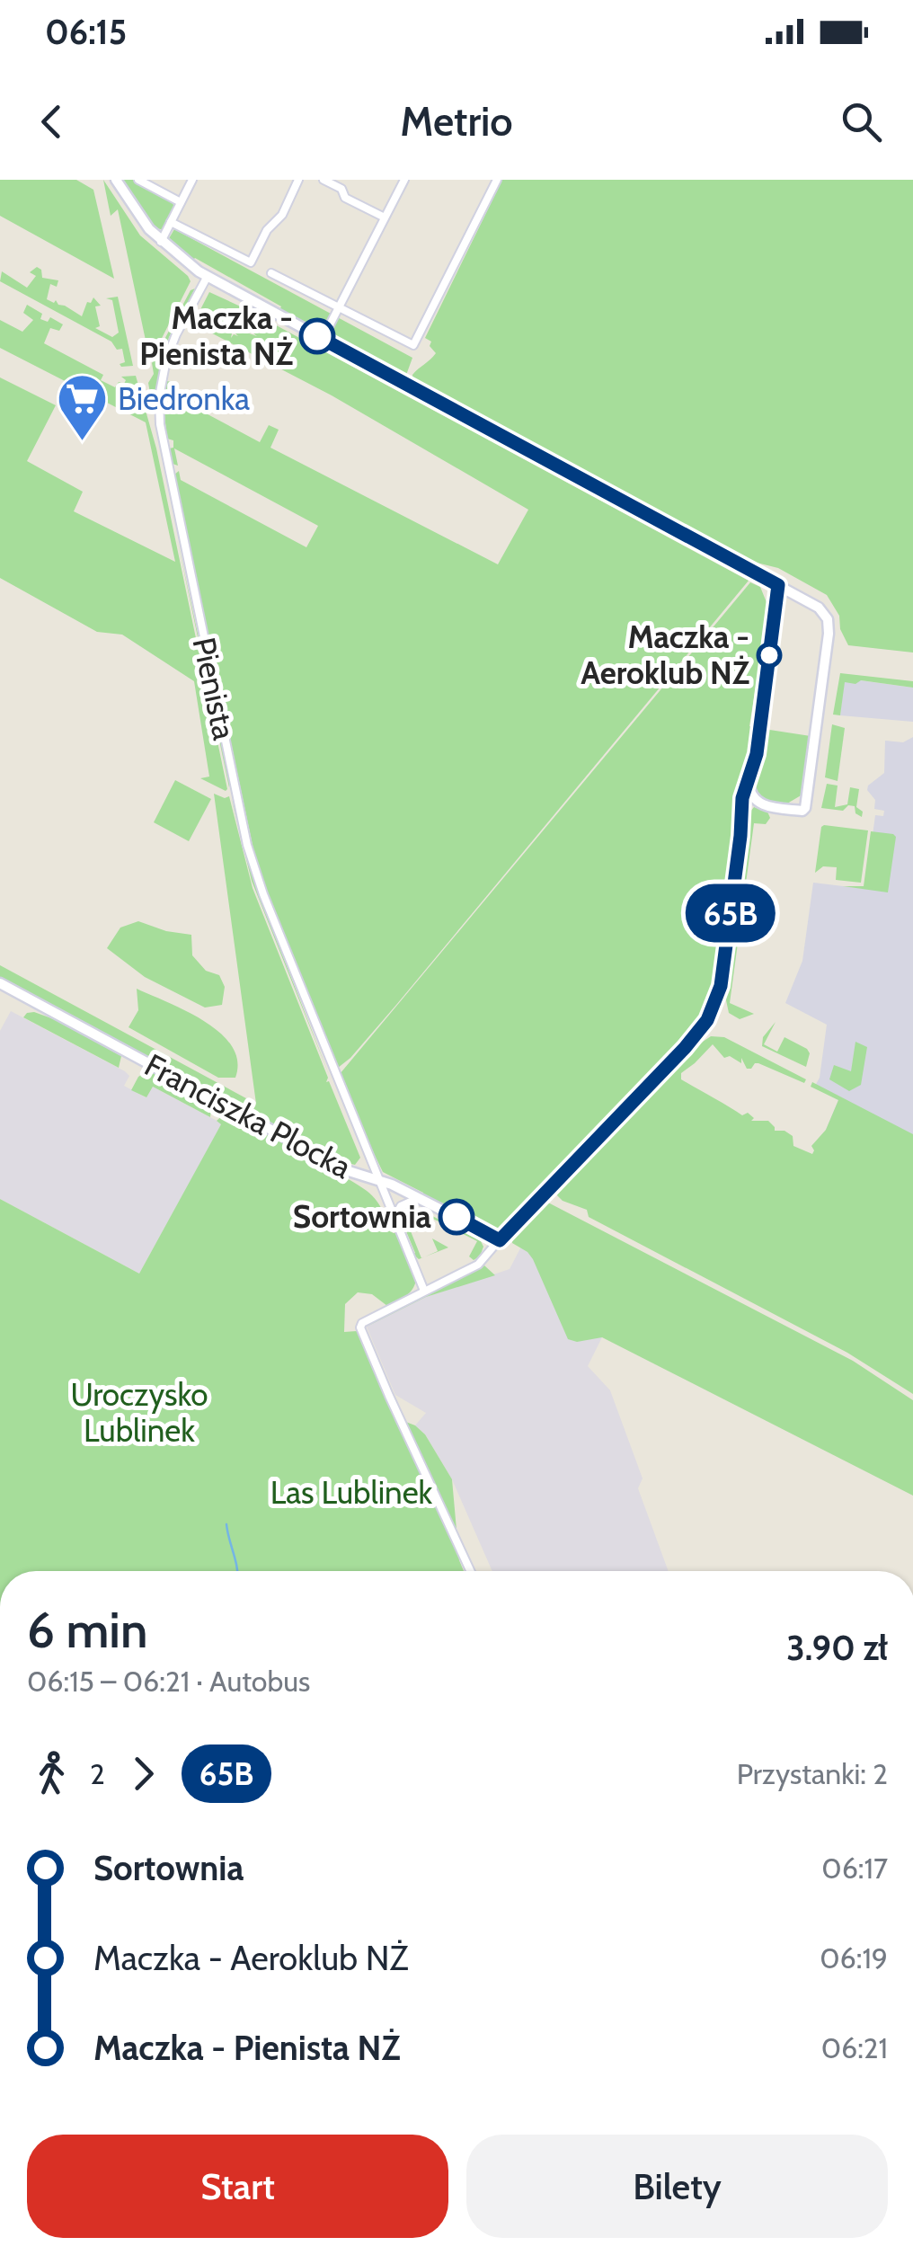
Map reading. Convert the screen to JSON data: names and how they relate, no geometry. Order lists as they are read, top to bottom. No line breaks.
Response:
{"streets":{"street":["Pienista","Franciszka Plocka"]},"crossings":[["Pienista","Franciszka Plocka"]],"parks":["Uroczysko Lublinek","Las Lublinek"],"places":{"other":["Maczka - Pienista NŻ","Maczka - Aeroklub NŻ","Sortownia"],"supermarket":["Biedronka"]},"lines":["bus line 65B"],"page":{"status":"06:15","header":"Metrio","on_map":"65B","heading":["6 min","06:15 – 06:21 · Autobus","3.90 zł"],"legs":["2","65B","Przystanki: 2"],"list":[{"name":"Sortownia","value":"06:17"},{"name":"Maczka - Aeroklub NŻ","value":"06:19"},{"name":"Maczka - Pienista NŻ","value":"06:21"}],"buttons":["Start","Bilety"]}}
